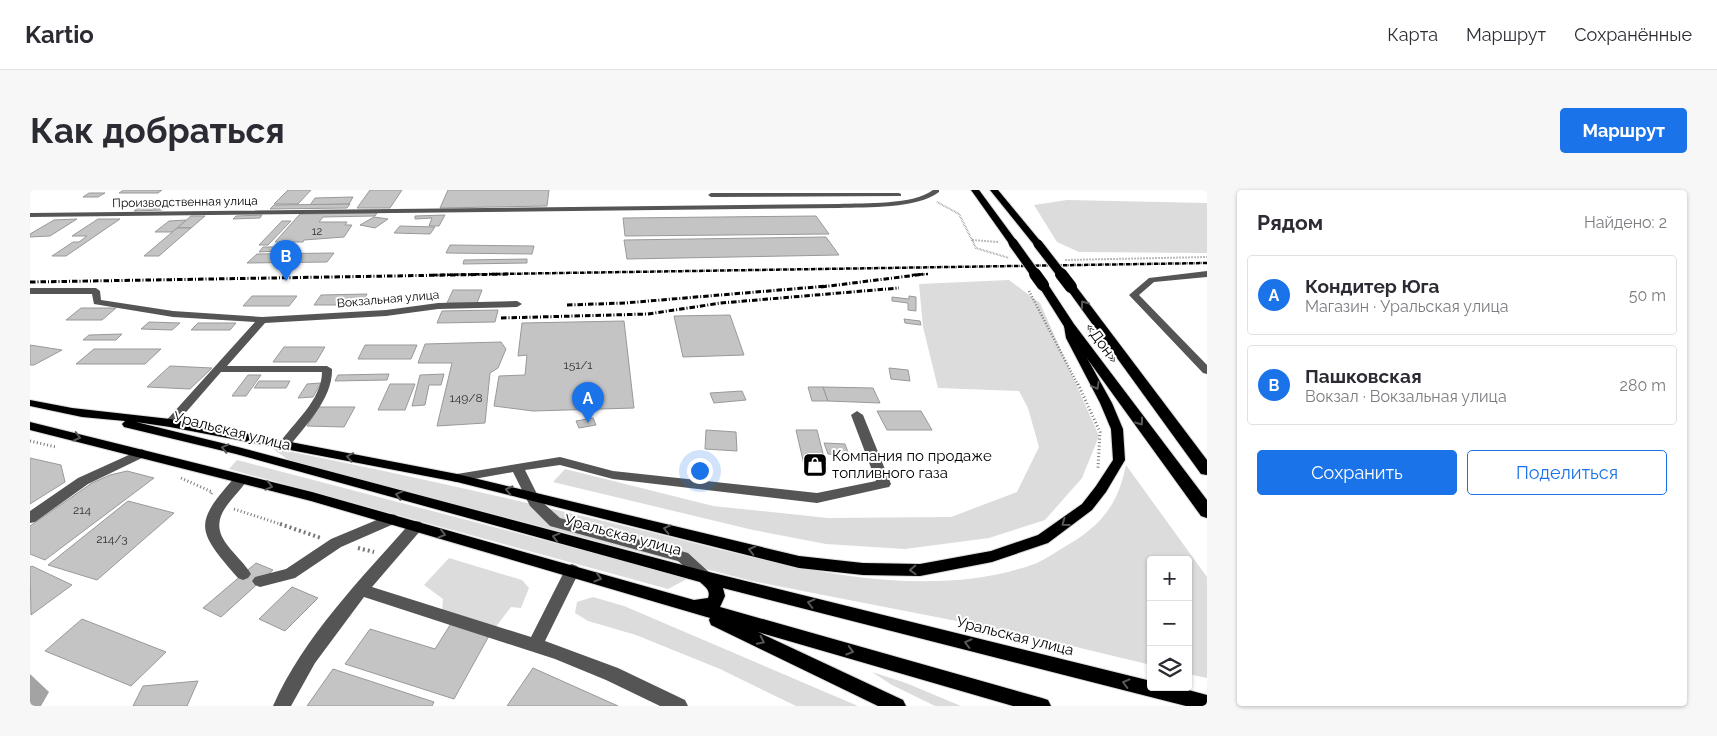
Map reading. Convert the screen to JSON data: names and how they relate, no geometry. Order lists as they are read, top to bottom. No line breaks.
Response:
{"streets":{"highway":["«Дон»"],"main road":["Уральская улица"],"street":["Производственная улица","Вокзальная улица"]},"places":{"shop":["Компания по продаже топливного газа"]},"house_numbers":["12","151/1","149/8","214","214/3"],"page":{"header":"Kartio","nav":["Карта","Маршрут","Сохранённые"],"buttons":["Маршрут",["Сохранить","Поделиться"]],"title":"Как добраться","heading":["Рядом","Найдено: 2"],"pins":["B","A"],"list":[{"mark":"A","name":"Кондитер Юга","note":"Магазин · Уральская улица","value":"50 m"},{"mark":"B","name":"Пашковская","note":"Вокзал · Вокзальная улица","value":"280 m"}],"map_buttons":["+","−"]}}
